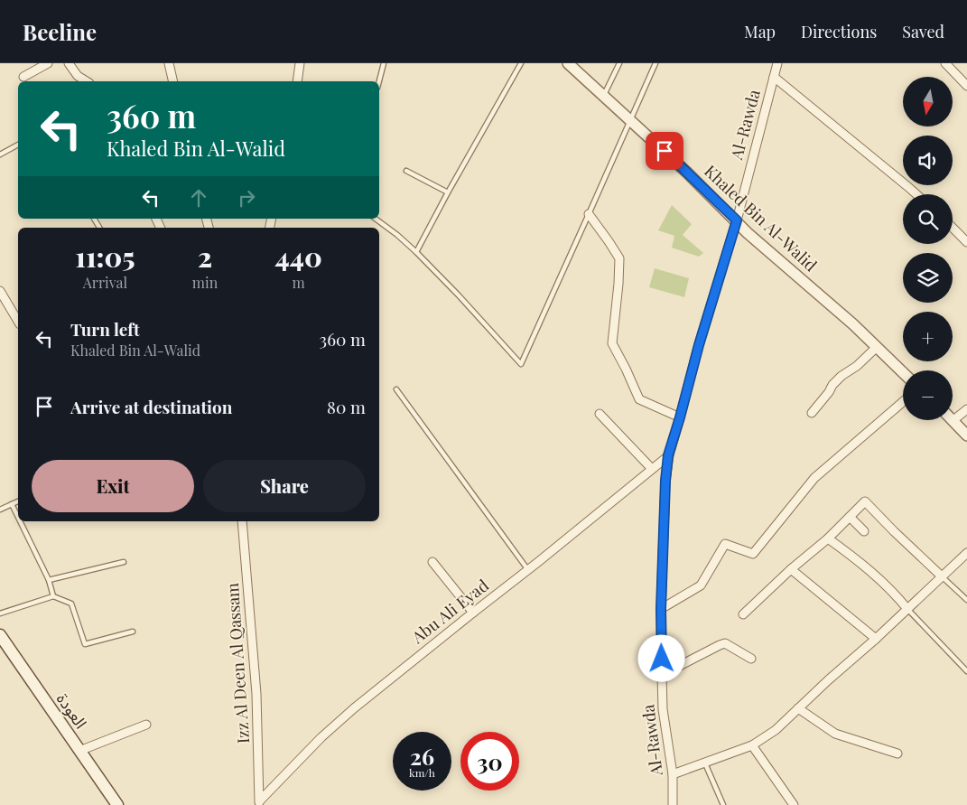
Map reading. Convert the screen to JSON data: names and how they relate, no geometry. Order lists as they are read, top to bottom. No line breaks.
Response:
{"streets":{"main road":["العودة"],"street":["Al-Rawda","Khaled Bin Al-Walid","Abu Ali Eyad","Izz Al Deen Al Qassam"]},"crossings":[["Al-Rawda","Khaled Bin Al-Walid"],["Al-Rawda","Abu Ali Eyad"],["Abu Ali Eyad","Izz Al Deen Al Qassam"]],"north":"bottom","page":{"header":"Beeline","nav":["Map","Directions","Saved"],"map_buttons":["+","−"],"turn":["360 m","Khaled Bin Al-Walid"],"eta":["11:05","Arrival","2","min","440","m"],"list":[{"name":"Turn left","note":"Khaled Bin Al-Walid","value":"360 m"},{"name":"Arrive at destination","value":"80 m"}],"buttons":["Exit","Share"],"speed":"26 km/h","limit":"30"}}
